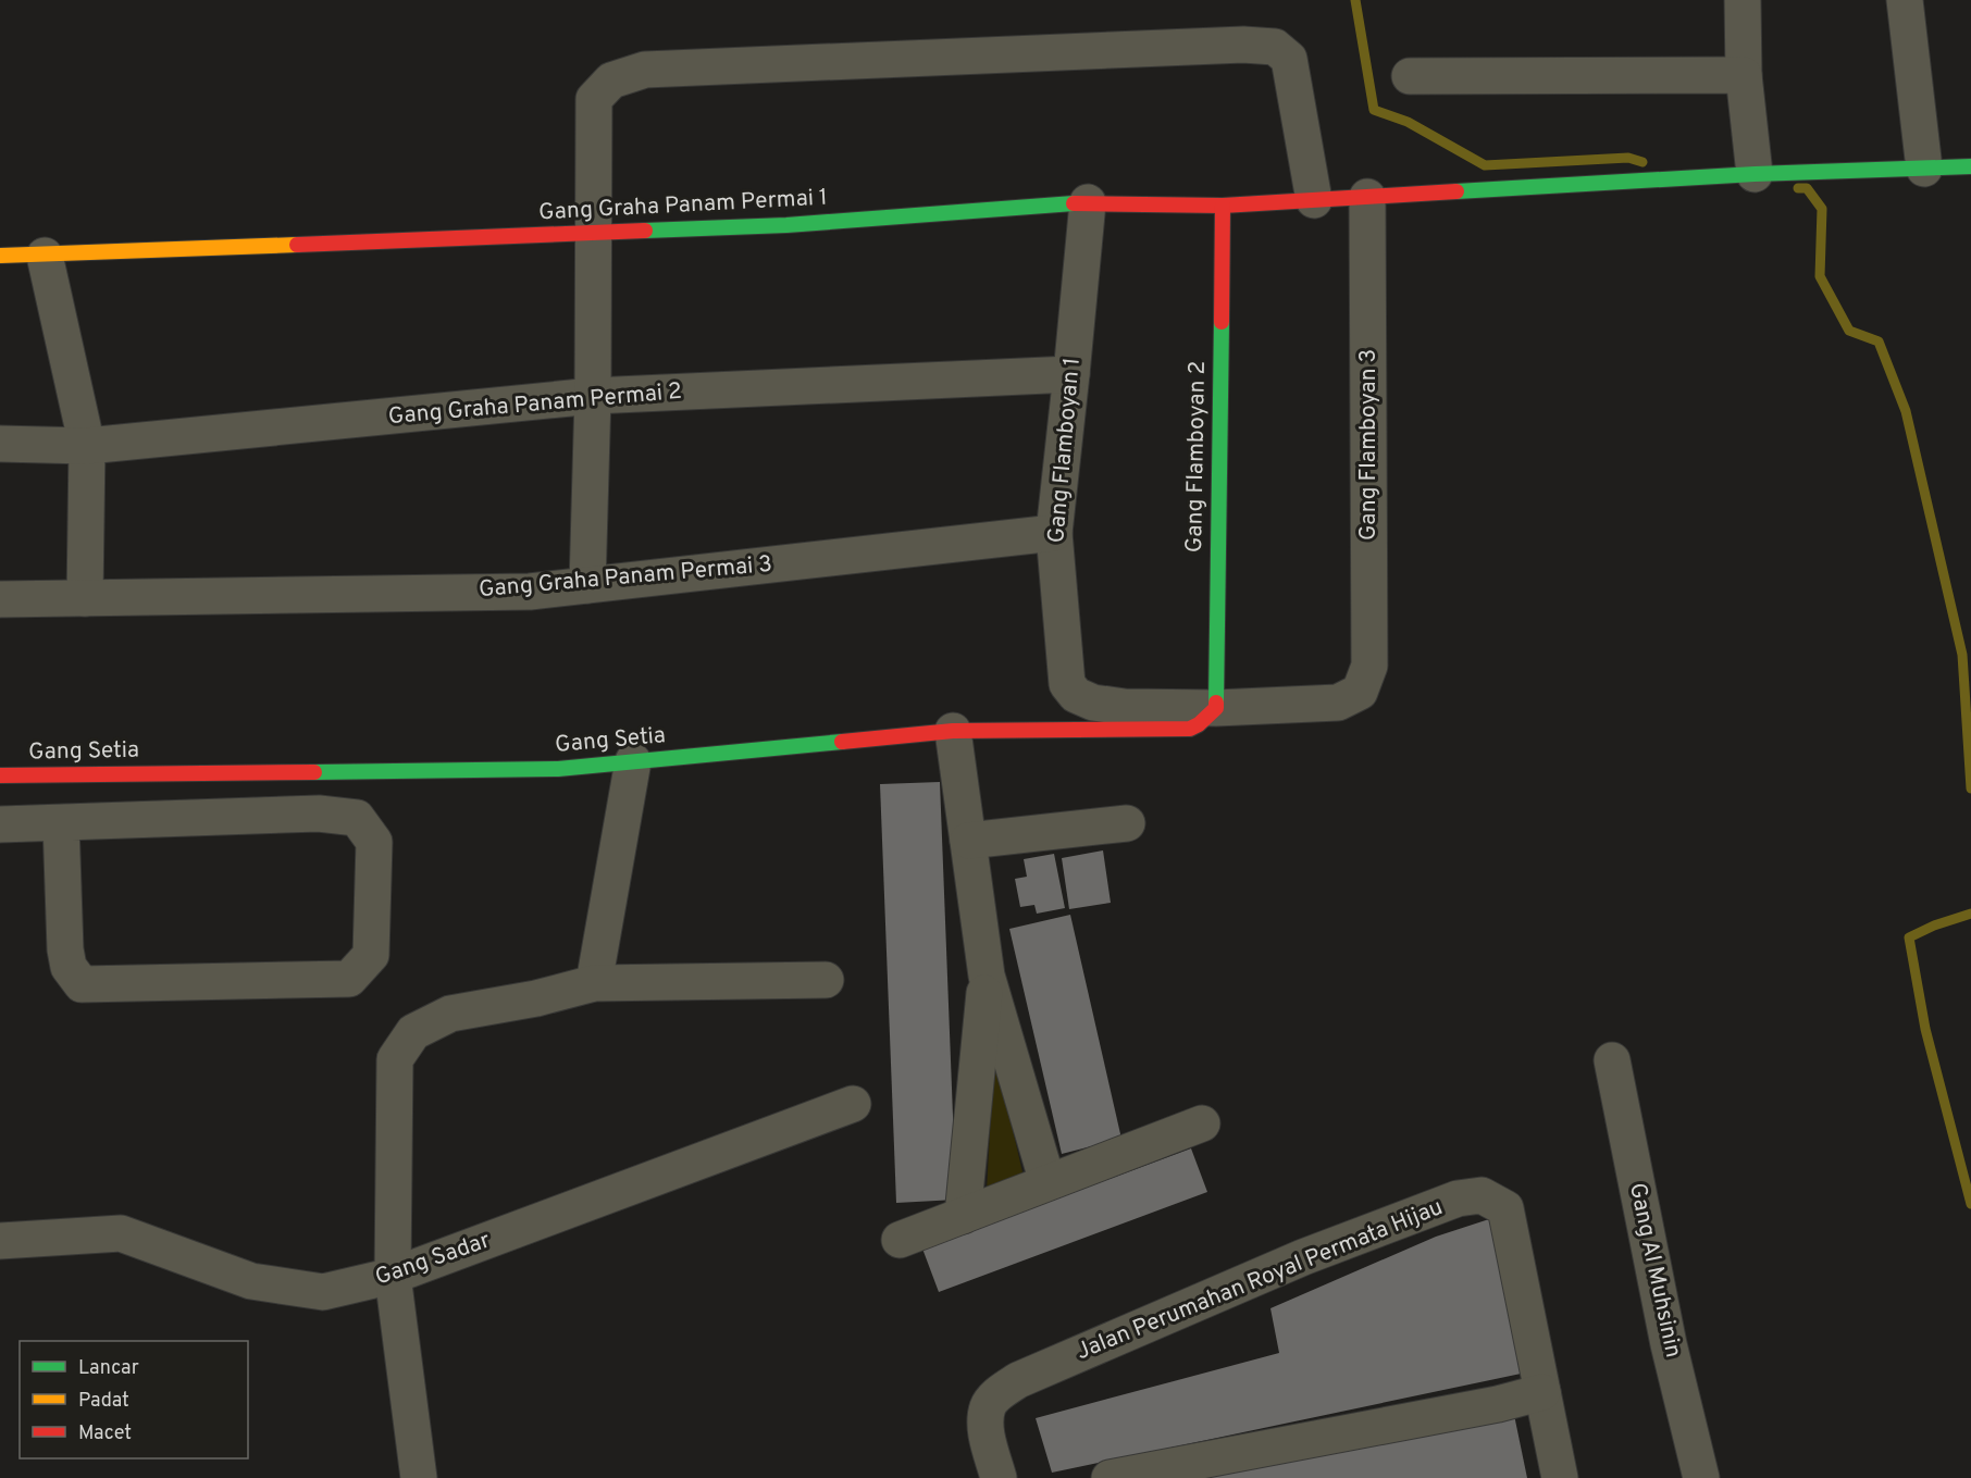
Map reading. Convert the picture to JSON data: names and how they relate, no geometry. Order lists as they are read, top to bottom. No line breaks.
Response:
{"streets":{"street":["Gang Graha Panam Permai 1","Gang Graha Panam Permai 2","Gang Flamboyan 3","Gang Flamboyan 1","Gang Flamboyan 2","Gang Graha Panam Permai 3","Gang Setia","Gang Sadar","Gang Al Muhsinin","Jalan Perumahan Royal Permata Hijau"]},"crossings":[["Gang Graha Panam Permai 1","Gang Flamboyan 3"],["Gang Graha Panam Permai 1","Gang Flamboyan 1"],["Gang Graha Panam Permai 1","Gang Flamboyan 2"],["Gang Graha Panam Permai 2","Gang Flamboyan 1"],["Gang Flamboyan 3","Gang Flamboyan 1"],["Gang Flamboyan 3","Gang Flamboyan 2"],["Gang Flamboyan 3","Gang Setia"],["Gang Flamboyan 1","Gang Flamboyan 2"],["Gang Flamboyan 1","Gang Graha Panam Permai 3"],["Gang Flamboyan 1","Gang Setia"],["Gang Flamboyan 2","Gang Setia"]],"legend":["Lancar","Padat","Macet"]}
